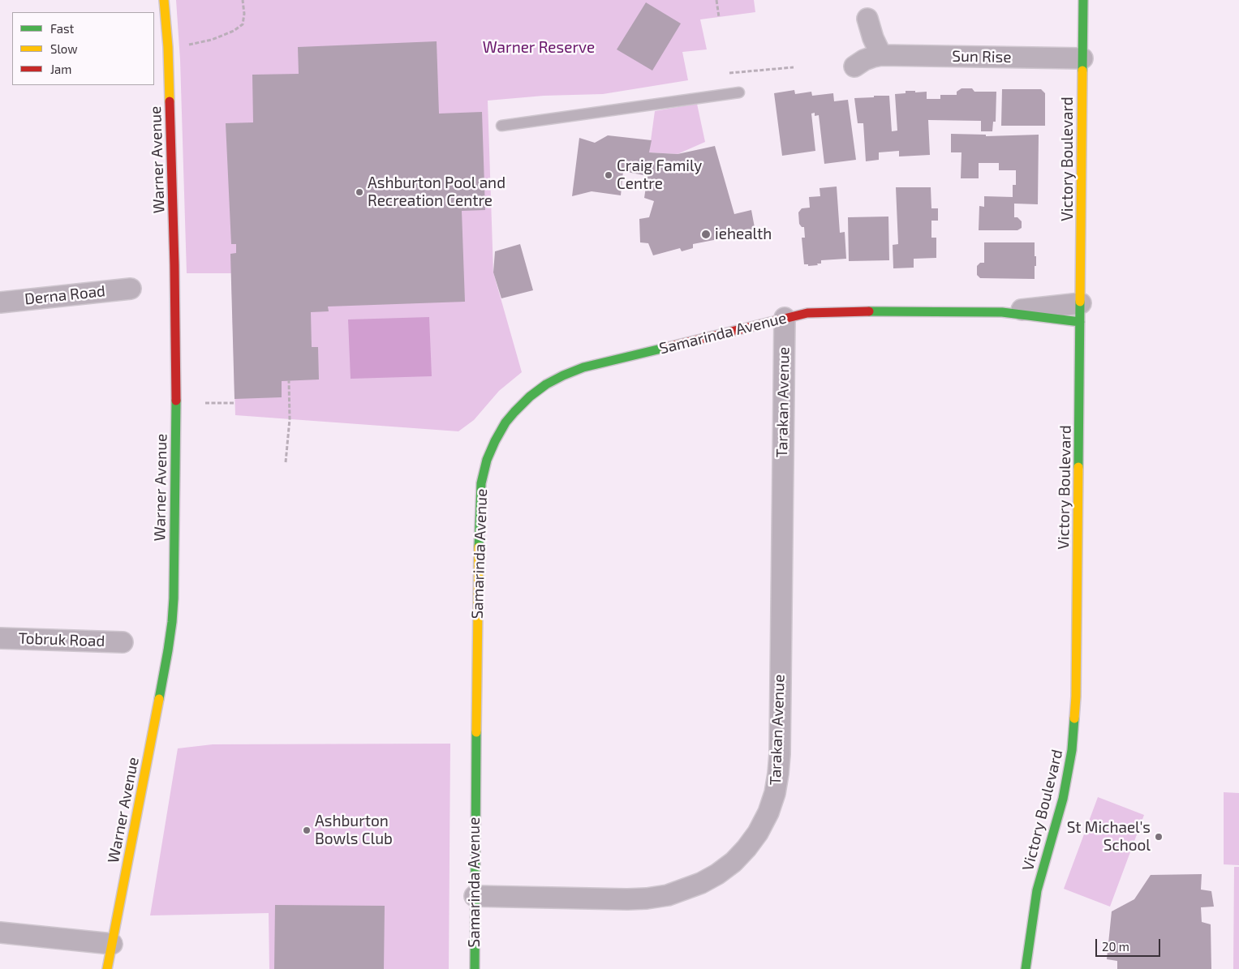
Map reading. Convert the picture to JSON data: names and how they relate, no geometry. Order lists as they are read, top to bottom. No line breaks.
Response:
{"streets":{"street":["Sun Rise","Victory Boulevard","Warner Avenue","Derna Road","Samarinda Avenue","Tarakan Avenue","Tobruk Road"]},"crossings":[["Sun Rise","Victory Boulevard"],["Victory Boulevard","Samarinda Avenue"],["Samarinda Avenue","Tarakan Avenue"]],"parks":["Warner Reserve"],"places":["Craig Family Centre","Ashburton Pool and Recreation Centre","iehealth","Ashburton Bowls Club","St Michael's School"],"legend":["Fast","Slow","Jam"],"scale_bar":"20 m"}
